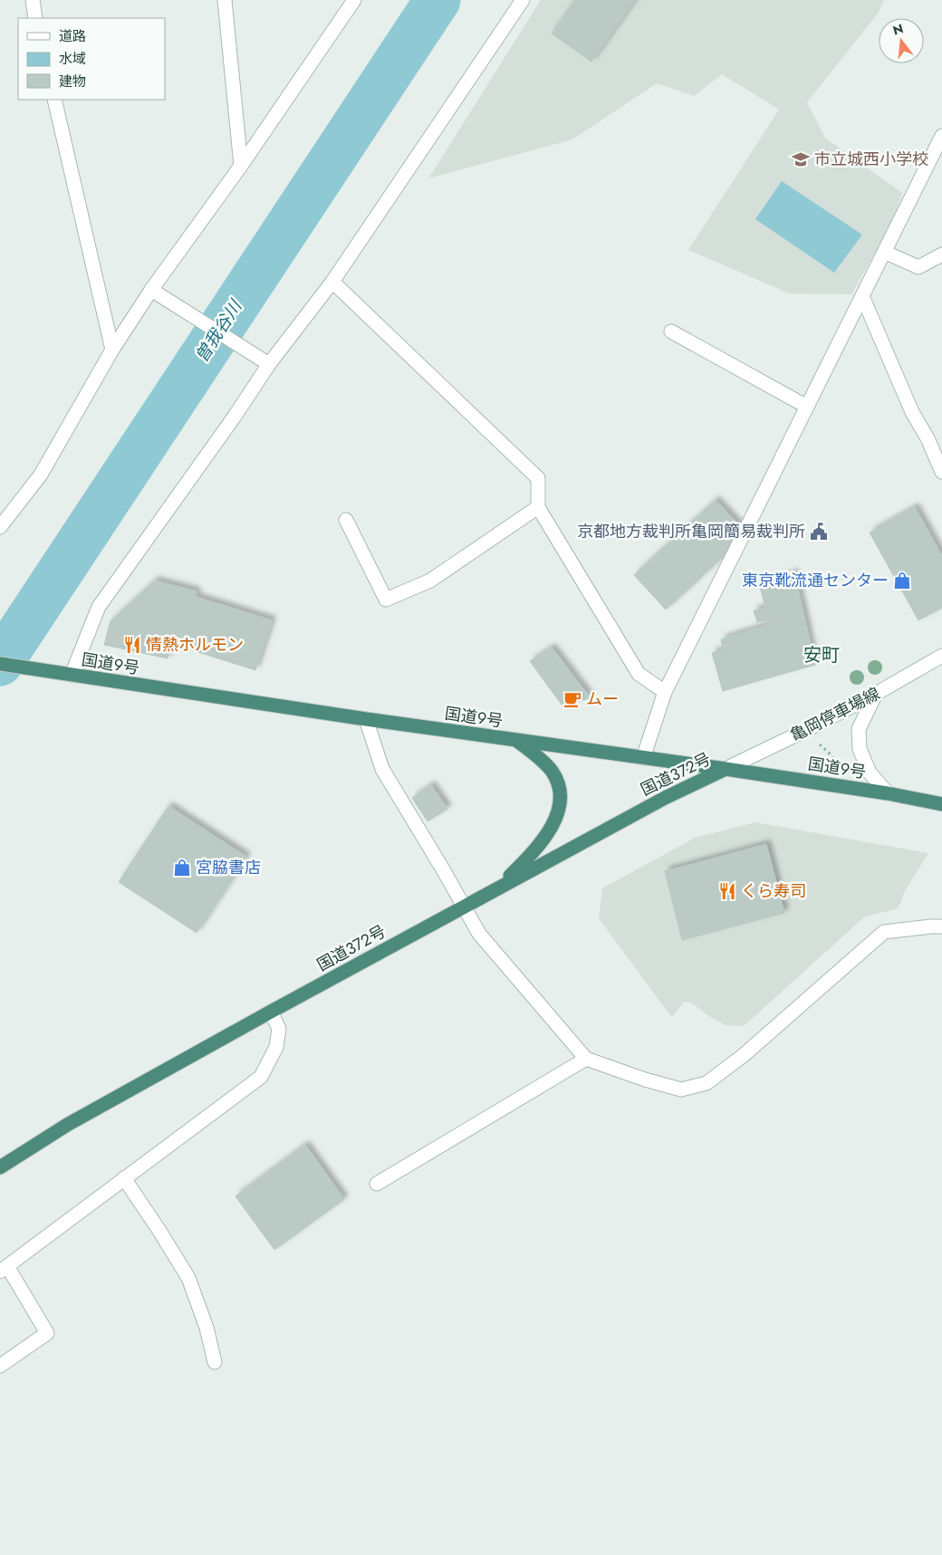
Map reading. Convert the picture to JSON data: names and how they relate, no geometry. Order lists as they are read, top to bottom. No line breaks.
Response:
{"streets":{"highway":["国道9号","国道372号"],"street":["亀岡停車場線"]},"crossings":[["国道9号","亀岡停車場線"],["国道9号","国道372号"],["亀岡停車場線","国道372号"]],"districts":["安町"],"water":["曽我谷川"],"places":{"school or university":["市立城西小学校"],"public building":["京都地方裁判所亀岡簡易裁判所"],"shop":["東京靴流通センター","宮脇書店"],"restaurant":["情熱ホルモン","くら寿司"],"cafe":["ムー"]},"legend":["道路","水域","建物"],"north":"top"}
